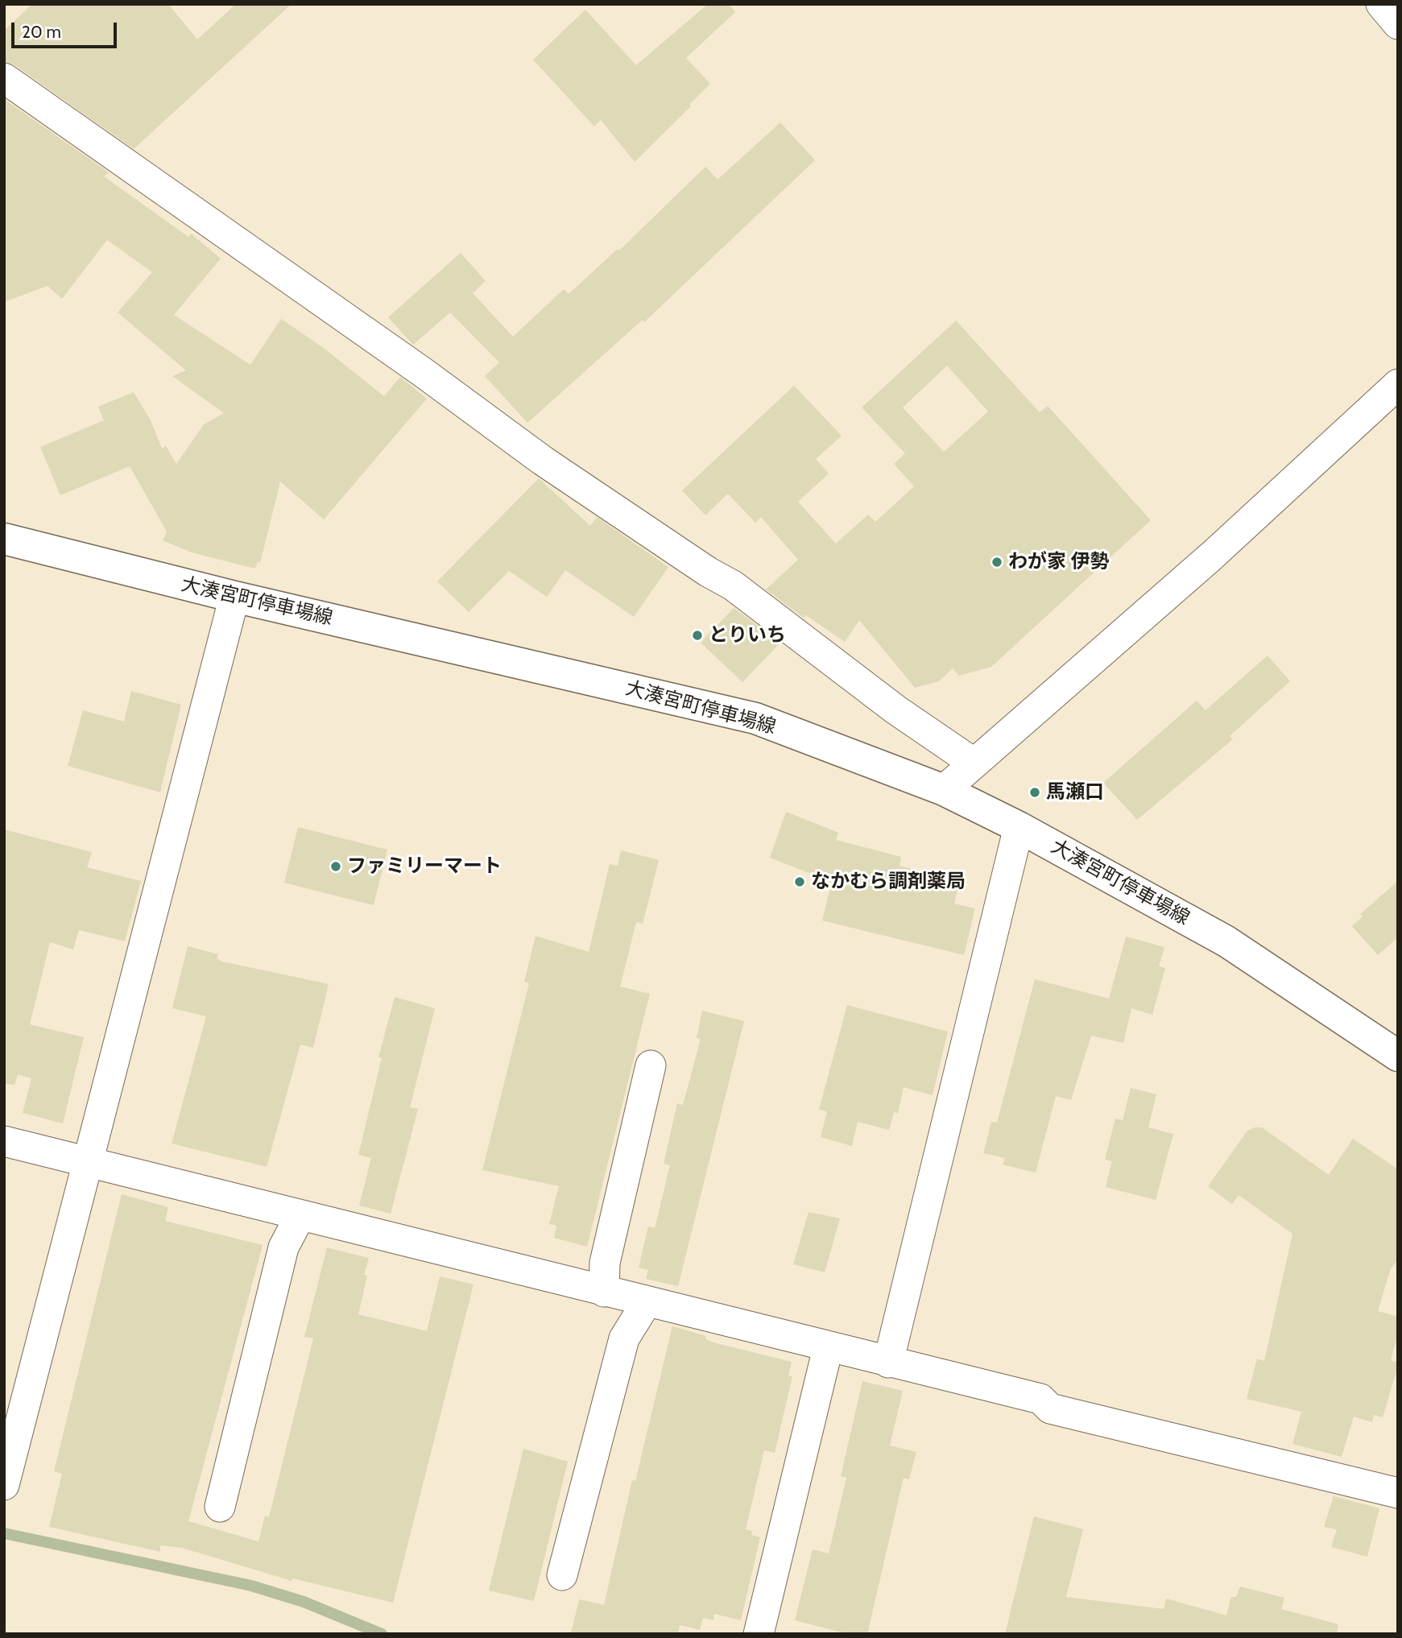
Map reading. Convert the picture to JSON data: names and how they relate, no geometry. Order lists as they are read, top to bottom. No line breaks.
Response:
{"streets":{"main road":["大湊宮町停車場線"]},"places":["わが家 伊勢","とりいち","馬瀬口","ファミリーマート","なかむら調剤薬局"],"scale_bar":"20 m"}
